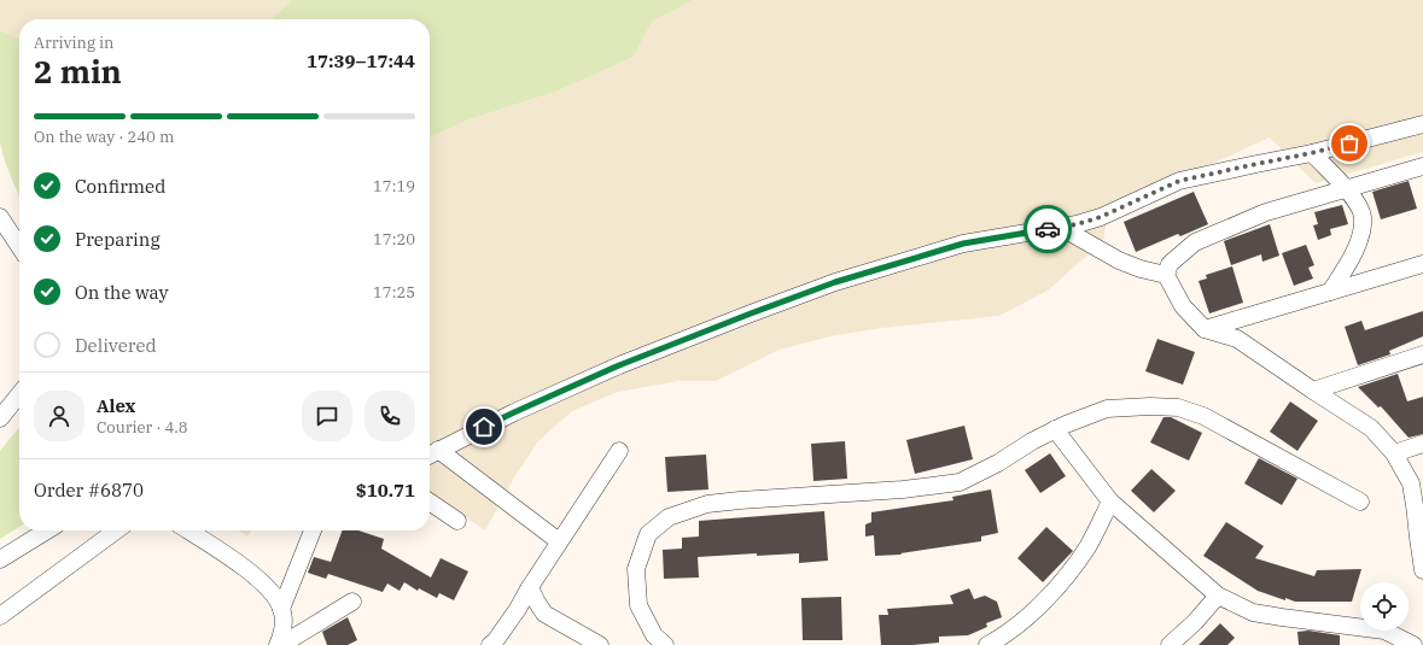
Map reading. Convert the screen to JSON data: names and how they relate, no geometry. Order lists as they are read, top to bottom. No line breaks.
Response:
{"page":{"heading":["2 min","Arriving in","17:39–17:44"],"panel":["Alex","Courier · 4.8","Order #6870","$10.71"],"bar":"On the way · 240 m","list":[["Confirmed","17:19"],["Preparing","17:20"],["On the way","17:25"],"Delivered"]}}
